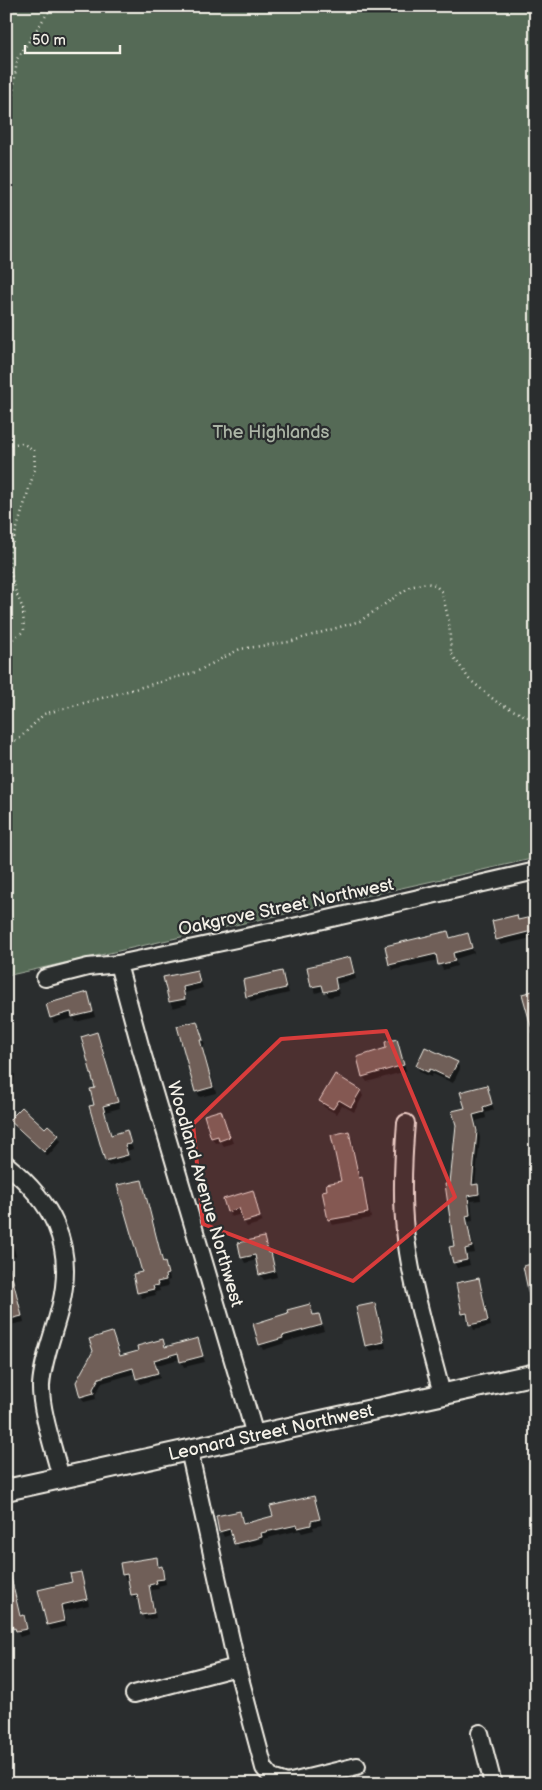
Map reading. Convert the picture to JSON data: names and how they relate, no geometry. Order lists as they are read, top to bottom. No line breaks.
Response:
{"streets":{"main road":["Leonard Street Northwest"],"street":["Oakgrove Street Northwest","Woodland Avenue Northwest"]},"crossings":[["Oakgrove Street Northwest","Woodland Avenue Northwest"],["Woodland Avenue Northwest","Leonard Street Northwest"]],"parks":["The Highlands"],"scale_bar":"50 m"}
